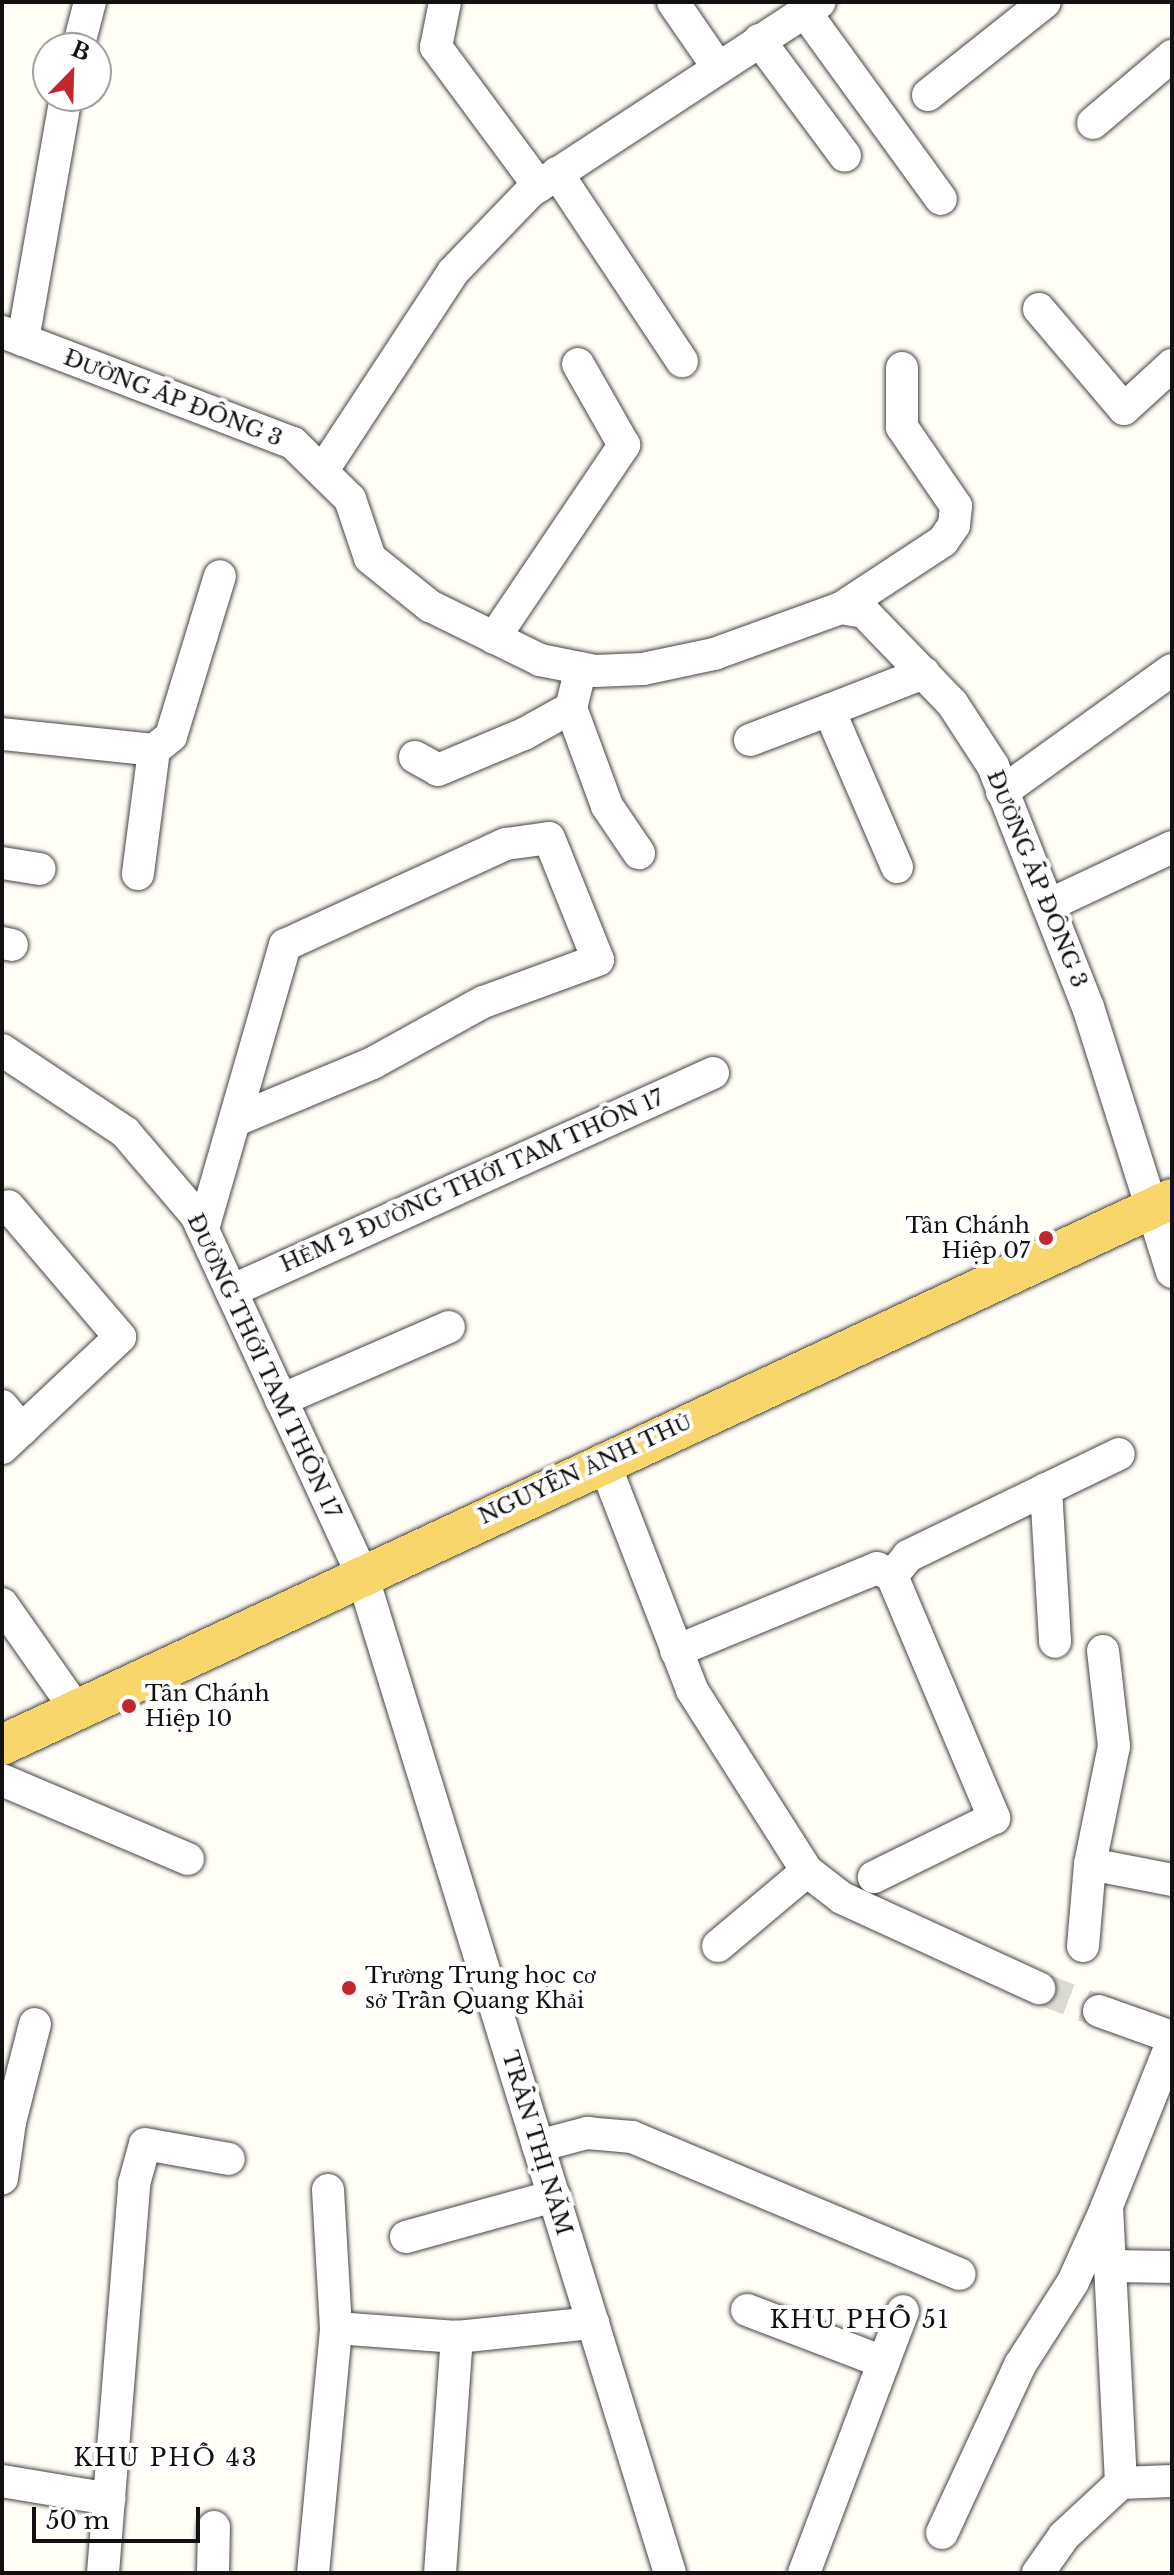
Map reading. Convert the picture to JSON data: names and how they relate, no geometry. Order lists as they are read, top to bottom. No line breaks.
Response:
{"streets":{"main road":["NGUYỄN ẢNH THỦ"],"street":["ĐƯỜNG ẤP ĐÔNG 3","HẺM 2 ĐƯỜNG THỚI TAM THÔN 17","ĐƯỜNG THỚI TAM THÔN 17","TRẦN THỊ NĂM"]},"crossings":[["ĐƯỜNG ẤP ĐÔNG 3","NGUYỄN ẢNH THỦ"],["HẺM 2 ĐƯỜNG THỚI TAM THÔN 17","ĐƯỜNG THỚI TAM THÔN 17"],["ĐƯỜNG THỚI TAM THÔN 17","NGUYỄN ẢNH THỦ"],["ĐƯỜNG THỚI TAM THÔN 17","TRẦN THỊ NĂM"],["NGUYỄN ẢNH THỦ","TRẦN THỊ NĂM"]],"districts":["KHU PHỐ 51","KHU PHỐ 43"],"places":["Tân Chánh Hiệp 07","Tân Chánh Hiệp 10","Trường Trung học cơ sở Trần Quang Khải"],"scale_bar":"50 m","north":"top right"}
